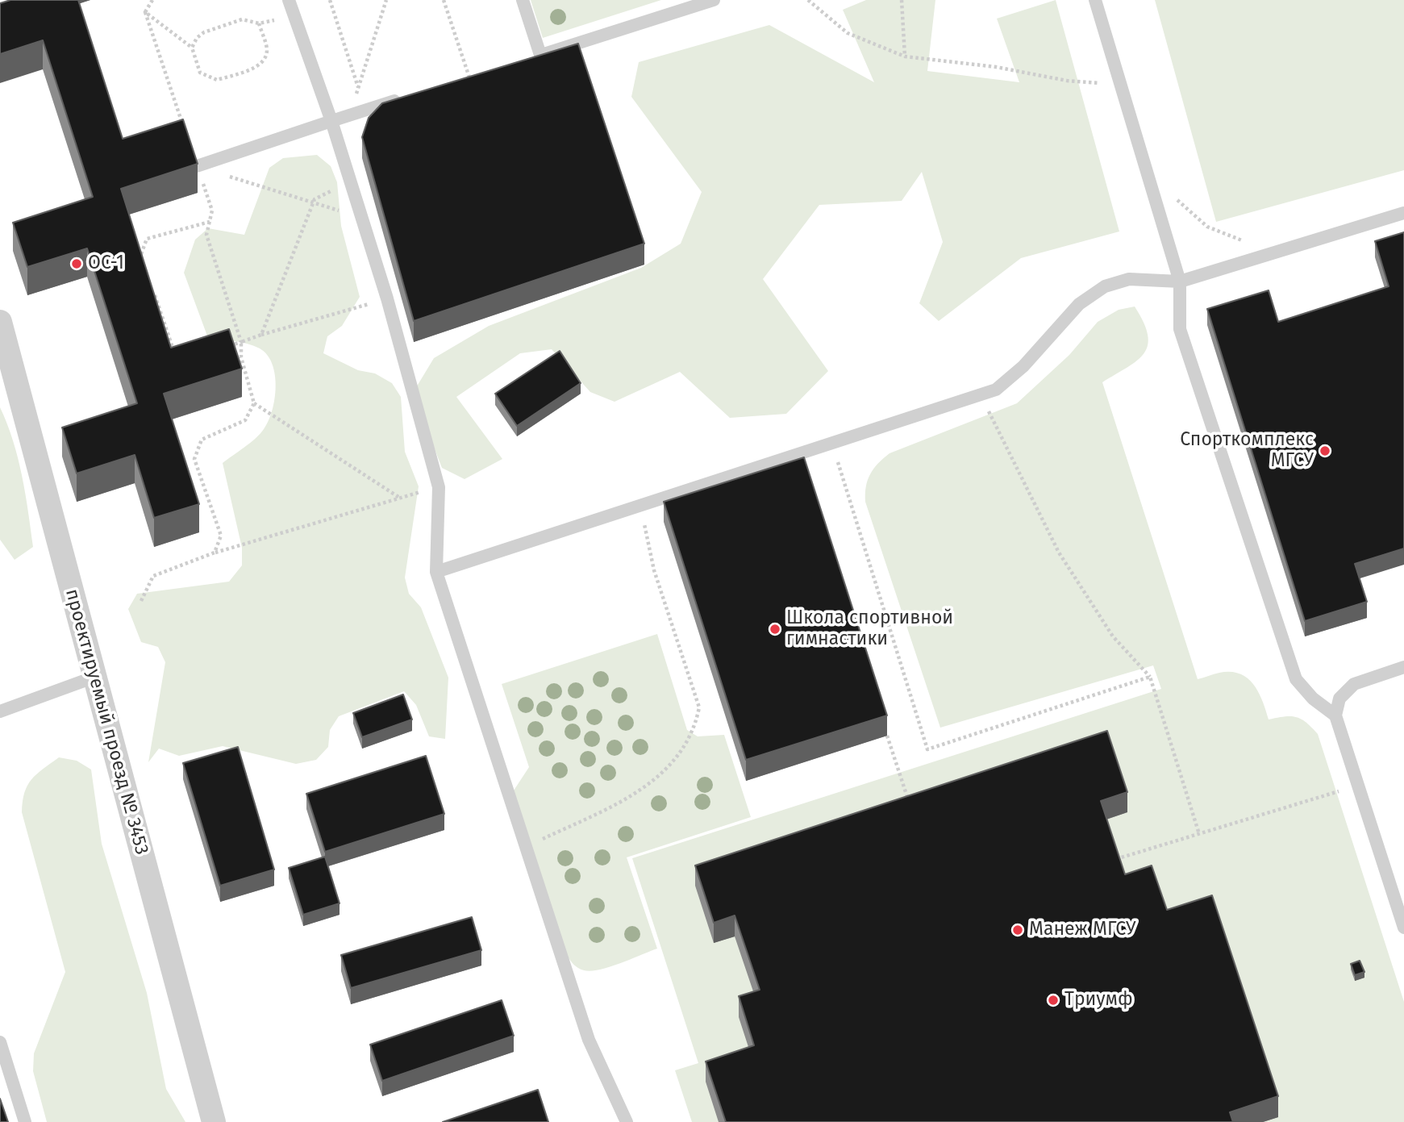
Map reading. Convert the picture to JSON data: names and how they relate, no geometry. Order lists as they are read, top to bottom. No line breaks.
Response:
{"streets":{"street":["проектируемый проезд № 3453"]},"places":["ОС-1","Спорткомплекс МГСУ","Школа спортивной гимнастики","Манеж МГСУ","Триумф"]}
